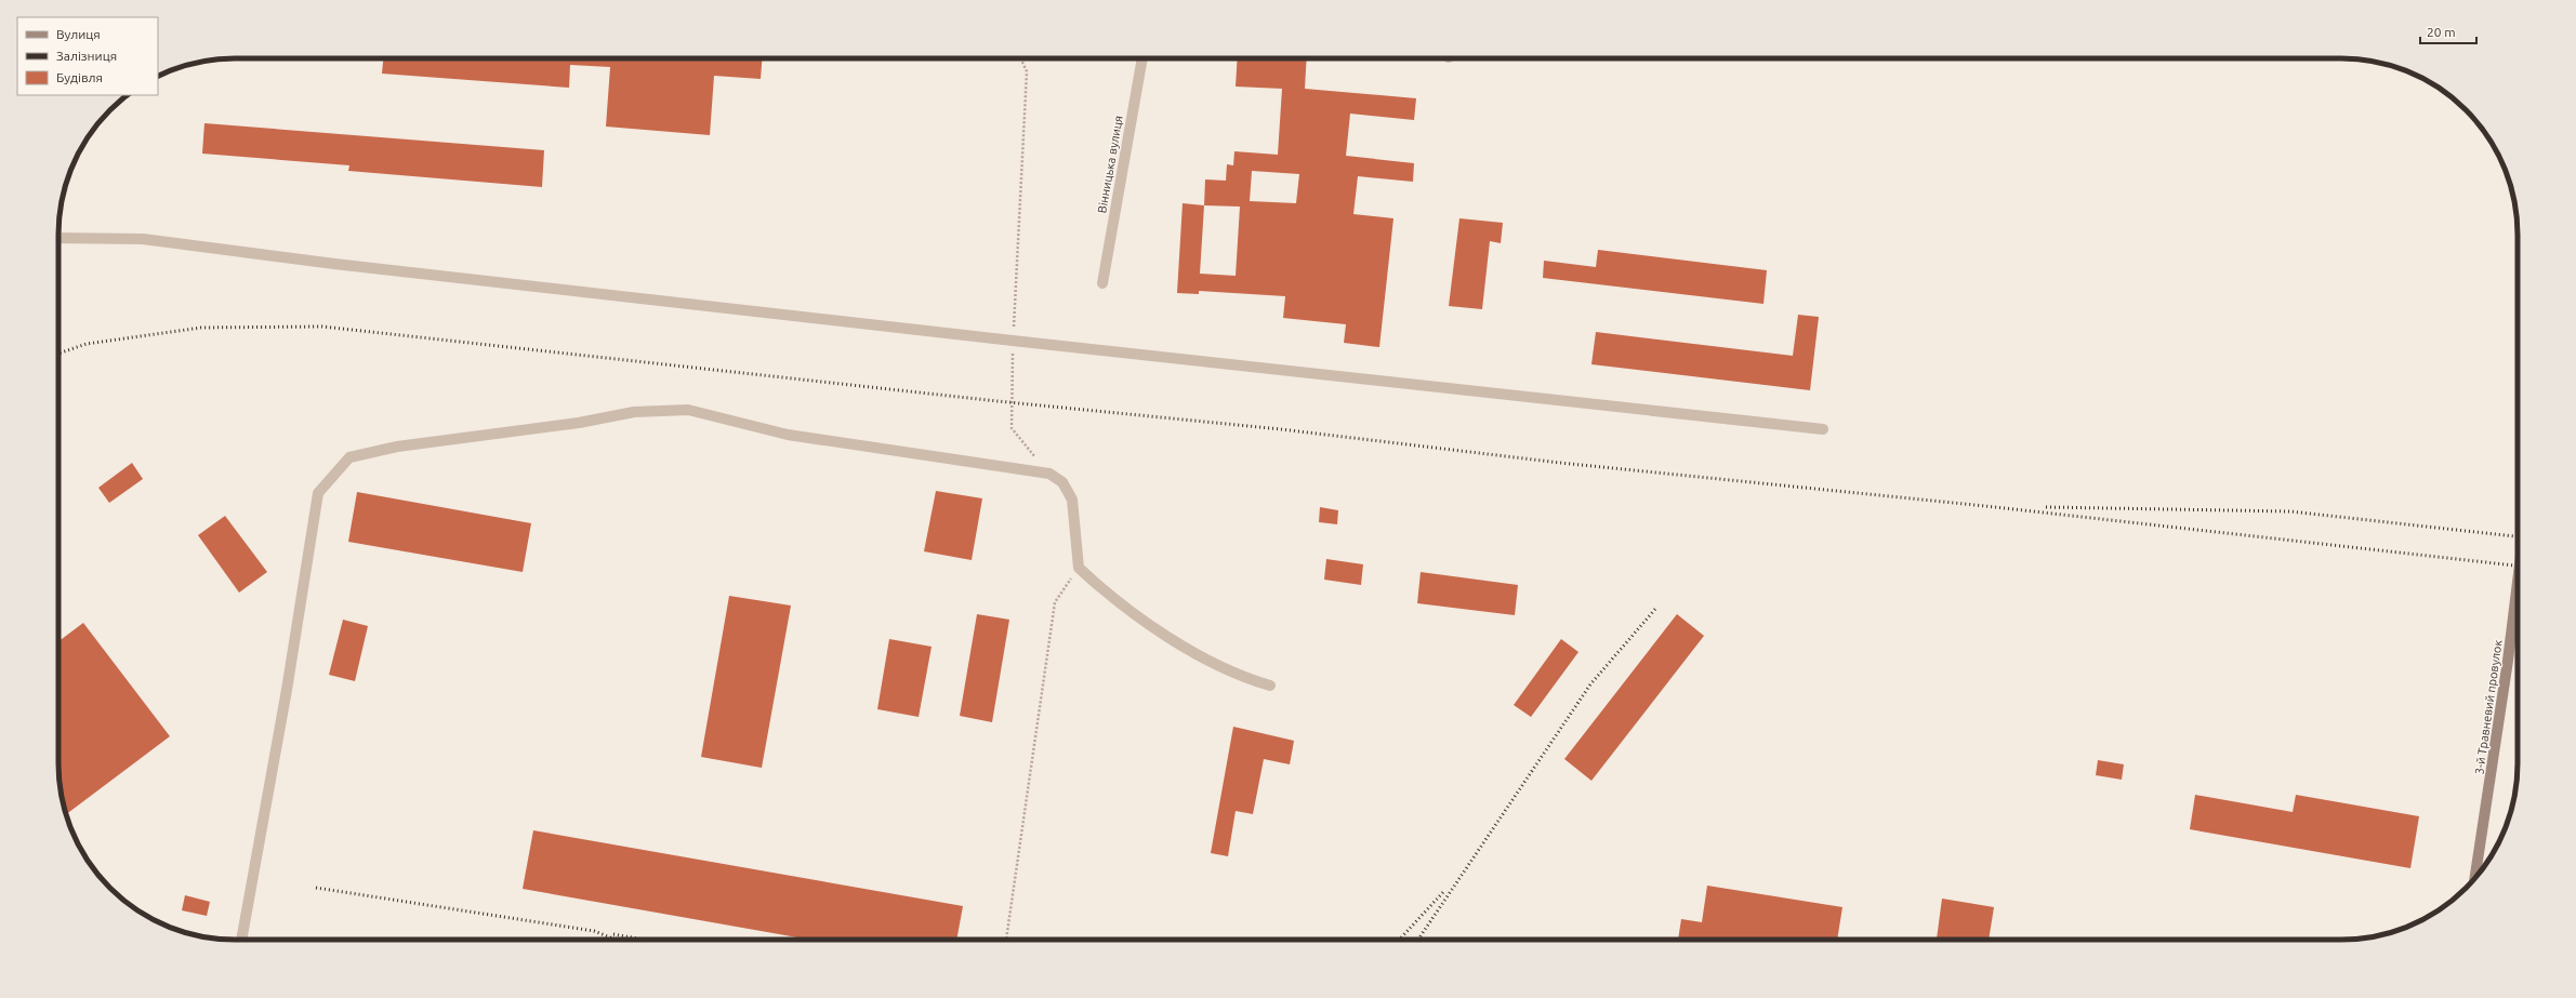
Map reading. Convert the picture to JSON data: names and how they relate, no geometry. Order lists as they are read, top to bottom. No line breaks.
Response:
{"streets":{"main road":["3-й Травневий провулок"],"street":["Вінницька вулиця"]},"legend":["Вулиця","Залізниця","Будівля"],"scale_bar":"20 m"}
